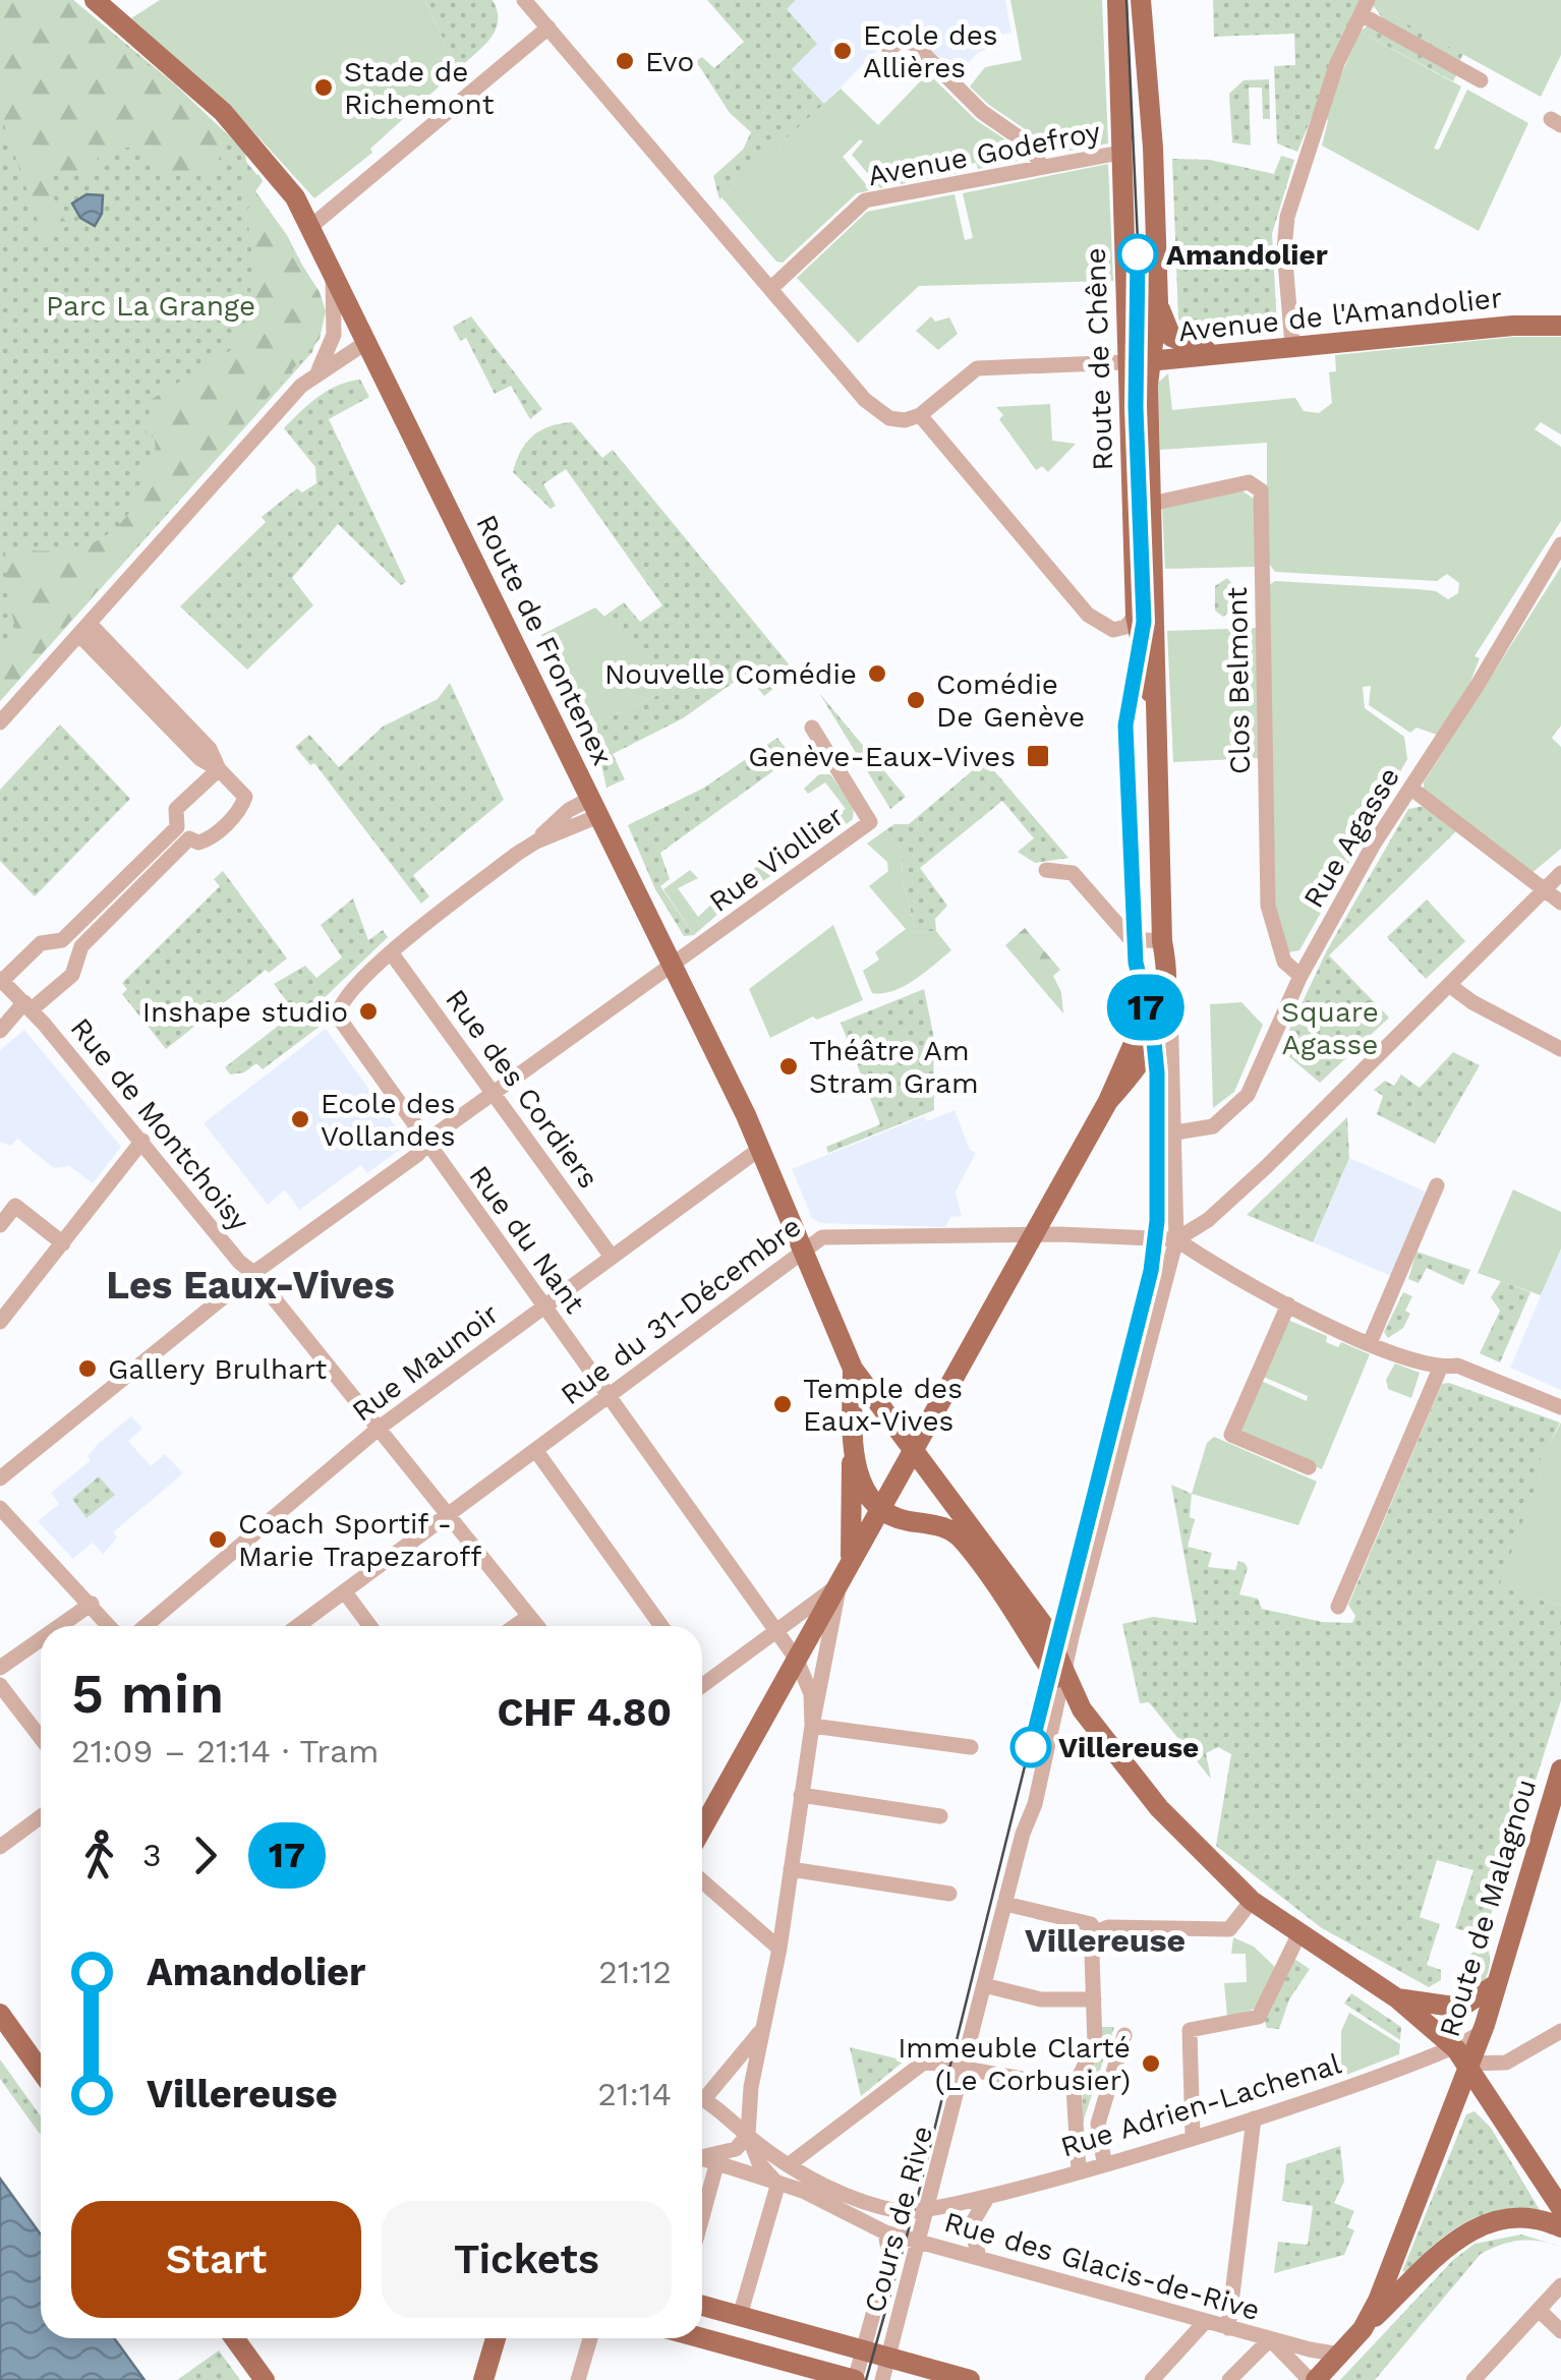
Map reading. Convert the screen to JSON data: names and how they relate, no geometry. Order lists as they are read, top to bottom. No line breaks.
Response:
{"streets":{"main road":["Avenue de l'Amandolier","Route de Chêne","Route de Frontenex","Route de Malagnou"],"street":["Avenue Godefroy","Clos Belmont","Rue Agasse","Rue Viollier","Rue des Cordiers","Rue de Montchoisy","Rue du Nant","Rue du 31-Décembre","Rue Maunoir","Rue Adrien-Lachenal","Cours de Rive","Rue des Glacis-de-Rive"]},"crossings":[["Avenue Godefroy","Route de Chêne"],["Avenue de l'Amandolier","Route de Chêne"],["Route de Chêne","Clos Belmont"],["Route de Chêne","Rue Agasse"],["Route de Chêne","Rue du 31-Décembre"],["Route de Chêne","Cours de Rive"],["Route de Frontenex","Rue Viollier"],["Route de Frontenex","Rue du 31-Décembre"],["Route de Frontenex","Rue Maunoir"],["Clos Belmont","Rue Agasse"],["Rue des Cordiers","Rue du Nant"],["Rue des Cordiers","Rue Maunoir"],["Rue de Montchoisy","Rue du 31-Décembre"],["Rue de Montchoisy","Rue Maunoir"],["Rue du Nant","Rue du 31-Décembre"],["Rue du Nant","Rue Maunoir"],["Route de Malagnou","Rue Adrien-Lachenal"],["Rue Adrien-Lachenal","Cours de Rive"],["Cours de Rive","Rue des Glacis-de-Rive"]],"districts":["Les Eaux-Vives","Villereuse"],"parks":["Parc La Grange","Square Agasse"],"places":{"other":["Ecole des Allières","Evo","Stade de Richemont","Amandolier","Nouvelle Comédie","Comédie De Genève","Inshape studio","Théâtre Am Stram Gram","Ecole des Vollandes","Gallery Brulhart","Temple des Eaux-Vives","Coach Sportif - Marie Trapezaroff","Villereuse","Immeuble Clarté (Le Corbusier)"],"transit":["Genève-Eaux-Vives"]},"lines":["tram line 17"],"page":{"on_map":"17","heading":["5 min","21:09 – 21:14 · Tram","CHF 4.80"],"legs":["3","17"],"list":[{"name":"Amandolier","value":"21:12"},{"name":"Villereuse","value":"21:14"}],"buttons":["Start","Tickets"]}}
